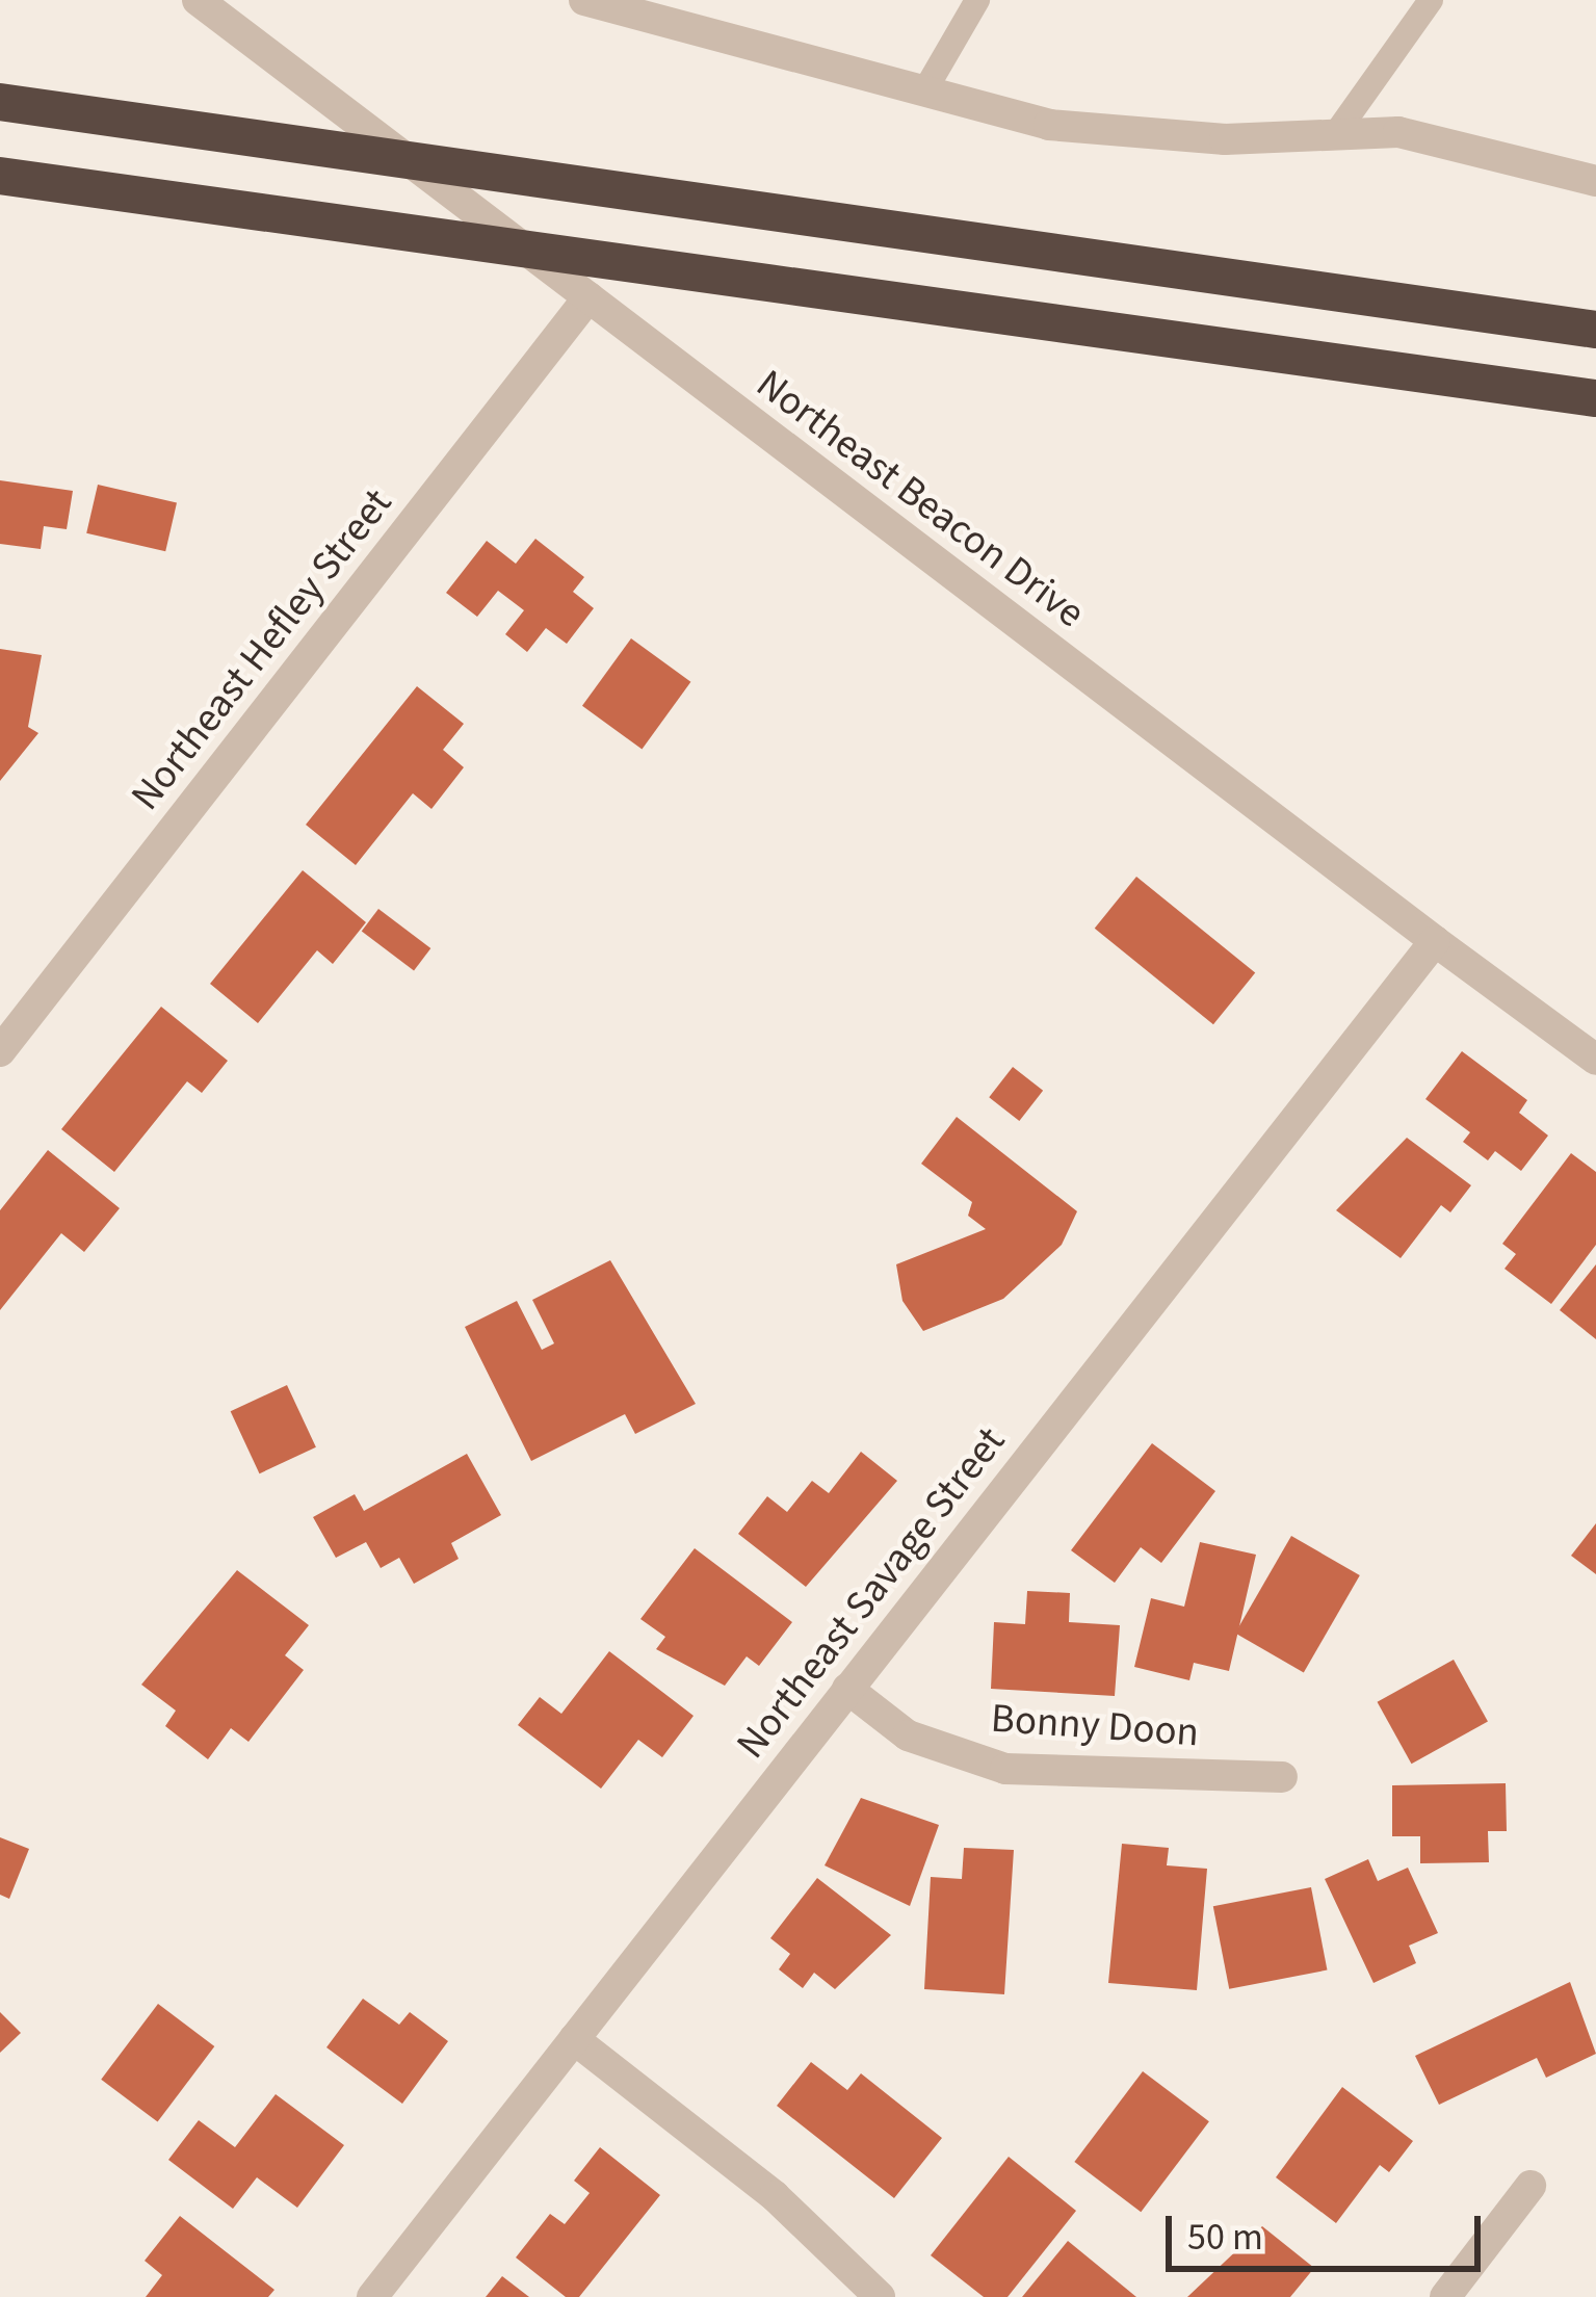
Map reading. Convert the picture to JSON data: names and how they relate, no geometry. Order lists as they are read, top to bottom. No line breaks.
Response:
{"streets":{"street":["Northeast Beacon Drive","Northeast Hefley Street","Northeast Savage Street","Bonny Doon"]},"crossings":[["Northeast Beacon Drive","Northeast Hefley Street"],["Northeast Beacon Drive","Northeast Savage Street"],["Northeast Savage Street","Bonny Doon"]],"scale_bar":"50 m"}
